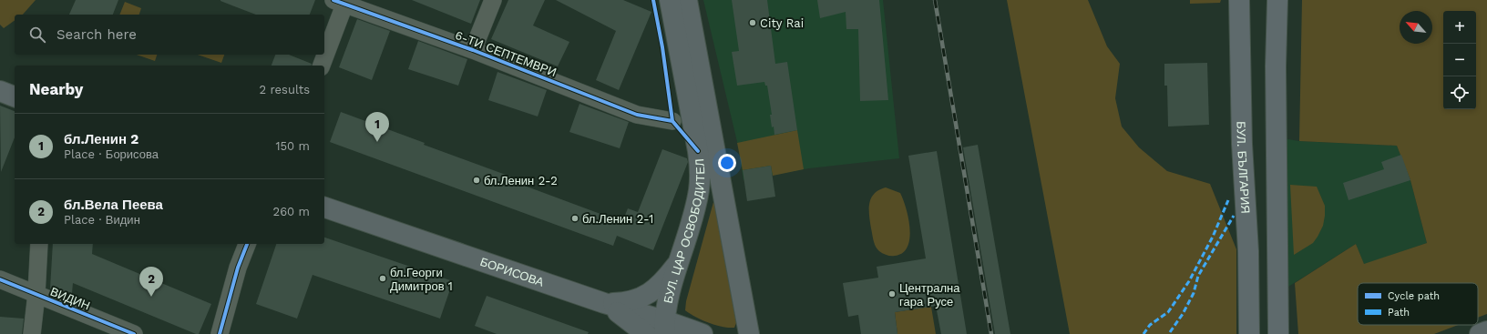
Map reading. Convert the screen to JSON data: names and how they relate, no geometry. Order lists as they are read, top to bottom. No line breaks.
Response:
{"streets":{"highway":["БУЛ. БЪЛГАРИЯ"],"main road":["БУЛ. ЦАР ОСВОБОДИТЕЛ","БОРИСОВА"],"street":["6-ТИ СЕПТЕМВРИ","ВИДИН"]},"crossings":[["БУЛ. ЦАР ОСВОБОДИТЕЛ","БОРИСОВА"]],"places":["City Rai","бл.Ленин 2-2","бл.Ленин 2-1","бл.Георги Димитров 1","Централна гара Русе"],"legend":["Cycle path","Path"],"north":"top left","page":{"map_buttons":["+","−"],"search":"Search here","heading":["Nearby","2 results"],"pins":["1","2"],"list":[{"mark":"1","name":"бл.Ленин 2","note":"Place · Борисова","value":"150 m"},{"mark":"2","name":"бл.Вела Пеева","note":"Place · Видин","value":"260 m"}]}}
